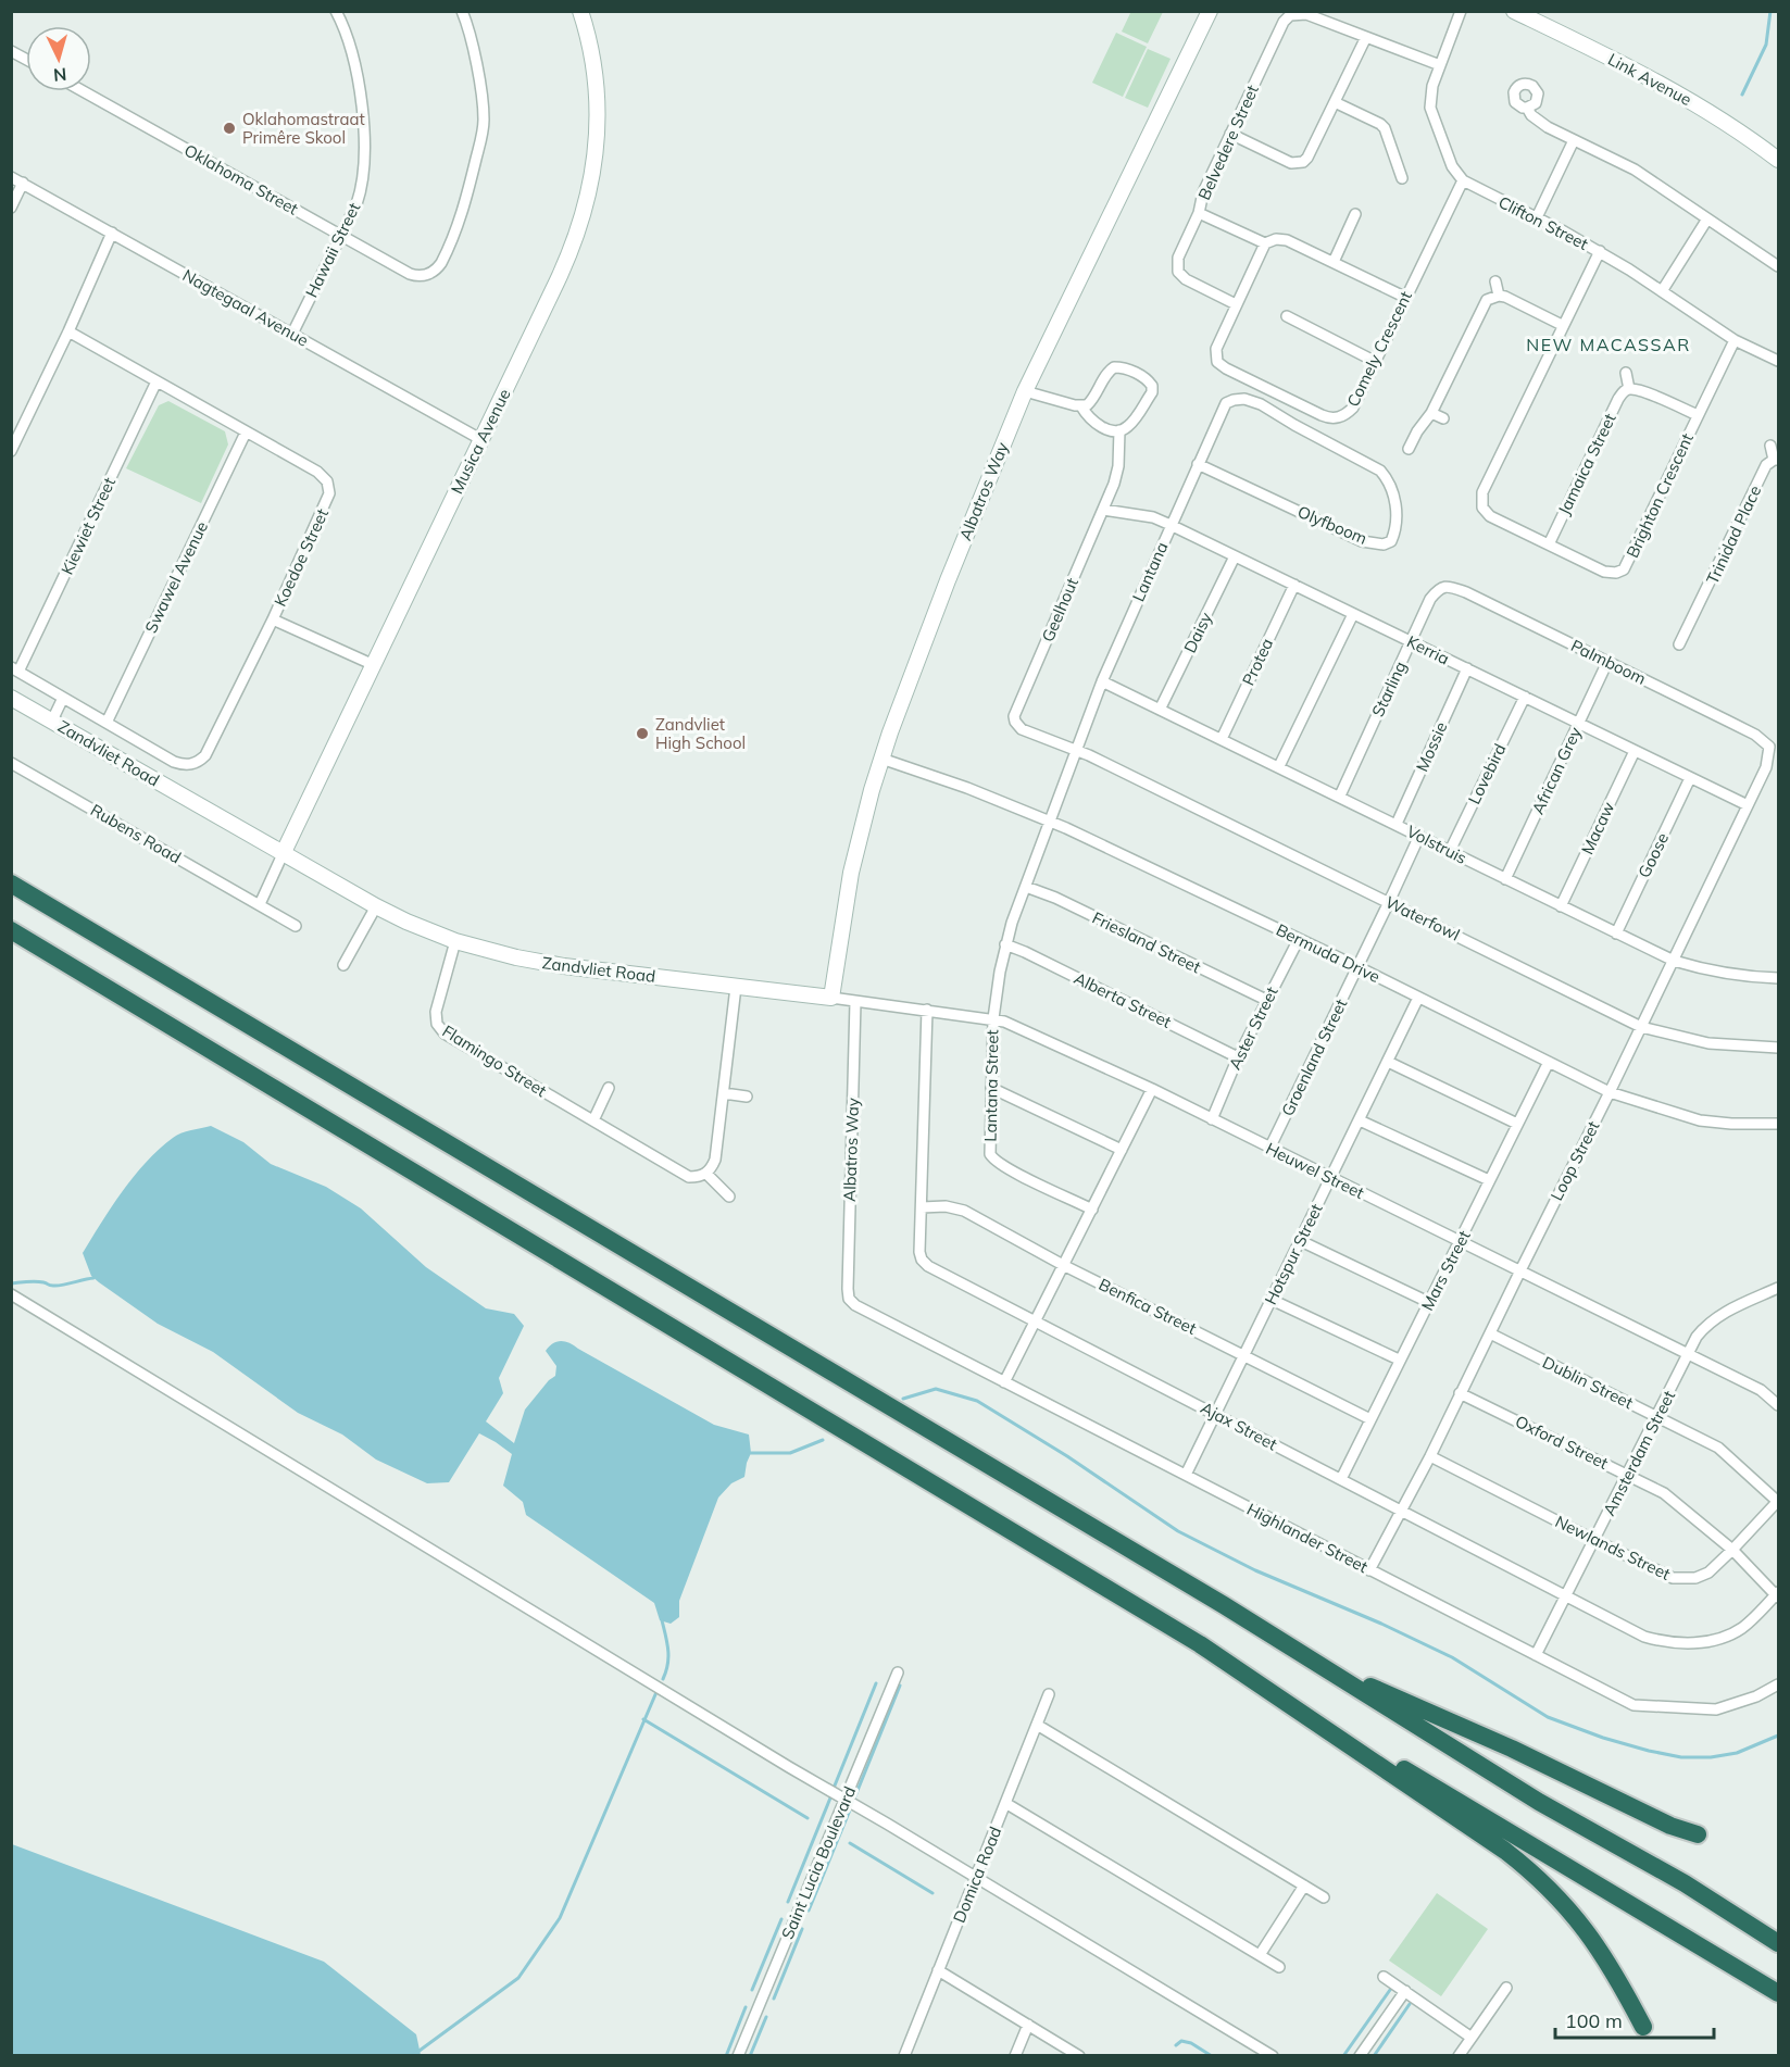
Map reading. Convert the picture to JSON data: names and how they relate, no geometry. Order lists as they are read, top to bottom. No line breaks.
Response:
{"streets":{"street":["Link Avenue","Belvedere Street","Oklahoma Street","Clifton Street","Hawaii Street","Nagtegaal Avenue","Comely Crescent","Musica Avenue","Jamaica Street","Albatros Way","Brighton Crescent","Olyfboom","Kiewiet Street","Trinidad Place","Koedoe Street","Lantana","Swawel Avenue","Geelhout","Daisy","Kerria","Protea","Palmboom","Starling","Mossie","Zandvliet Road","African Grey","Lovebird","Macaw","Rubens Road","Volstruis","Goose","Waterfowl","Friesland Street","Bermuda Drive","Alberta Street","Aster Street","Groenland Street","Flamingo Street","Lantana Street","Loop Street","Heuwel Street","Hotspur Street","Mars Street","Benfica Street","Dublin Street","Ajax Street","Oxford Street","Amsterdam Street","Highlander Street","Newlands Street","Saint Lucia Boulevard","Domica Road"]},"crossings":[["Belvedere Street","Comely Crescent"],["Oklahoma Street","Hawaii Street"],["Clifton Street","Comely Crescent"],["Clifton Street","Brighton Crescent"],["Hawaii Street","Nagtegaal Avenue"],["Nagtegaal Avenue","Musica Avenue"],["Musica Avenue","Zandvliet Road"],["Jamaica Street","Brighton Crescent"],["Albatros Way","Zandvliet Road"],["Albatros Way","Bermuda Drive"],["Albatros Way","Heuwel Street"],["Albatros Way","Highlander Street"],["Olyfboom","Lantana"],["Kiewiet Street","Koedoe Street"],["Koedoe Street","Swawel Avenue"],["Lantana","Geelhout"],["Lantana","Kerria"],["Lantana","Volstruis"],["Lantana","Waterfowl"],["Lantana","Friesland Street"],["Lantana","Bermuda Drive"],["Lantana","Lantana Street"],["Geelhout","Kerria"],["Geelhout","Waterfowl"],["Daisy","Kerria"],["Daisy","Volstruis"],["Kerria","Protea"],["Kerria","Starling"],["Kerria","Mossie"],["Kerria","African Grey"],["Kerria","Lovebird"],["Kerria","Macaw"],["Kerria","Goose"],["Kerria","Loop Street"],["Protea","Volstruis"],["Palmboom","Starling"],["Palmboom","African Grey"],["Palmboom","Loop Street"],["Starling","Volstruis"],["Mossie","Volstruis"],["Zandvliet Road","Flamingo Street"],["Zandvliet Road","Heuwel Street"],["African Grey","Volstruis"],["Lovebird","Volstruis"],["Macaw","Volstruis"],["Volstruis","Goose"],["Volstruis","Groenland Street"],["Volstruis","Loop Street"],["Waterfowl","Groenland Street"],["Waterfowl","Loop Street"],["Friesland Street","Aster Street"],["Friesland Street","Lantana Street"],["Bermuda Drive","Aster Street"],["Bermuda Drive","Groenland Street"],["Bermuda Drive","Loop Street"],["Bermuda Drive","Hotspur Street"],["Bermuda Drive","Mars Street"],["Alberta Street","Aster Street"],["Alberta Street","Lantana Street"],["Aster Street","Heuwel Street"],["Groenland Street","Heuwel Street"],["Lantana Street","Heuwel Street"],["Loop Street","Heuwel Street"],["Loop Street","Dublin Street"],["Loop Street","Ajax Street"],["Loop Street","Oxford Street"],["Loop Street","Highlander Street"],["Loop Street","Newlands Street"],["Heuwel Street","Hotspur Street"],["Heuwel Street","Mars Street"],["Heuwel Street","Ajax Street"],["Heuwel Street","Amsterdam Street"],["Hotspur Street","Benfica Street"],["Hotspur Street","Ajax Street"],["Hotspur Street","Highlander Street"],["Mars Street","Benfica Street"],["Mars Street","Ajax Street"],["Benfica Street","Ajax Street"],["Dublin Street","Amsterdam Street"],["Dublin Street","Newlands Street"],["Ajax Street","Oxford Street"],["Ajax Street","Amsterdam Street"],["Oxford Street","Amsterdam Street"],["Oxford Street","Newlands Street"],["Amsterdam Street","Highlander Street"],["Amsterdam Street","Newlands Street"]],"districts":["NEW MACASSAR"],"places":["Oklahomastraat Primêre Skool","Zandvliet High School"],"scale_bar":"100 m","north":"bottom"}
